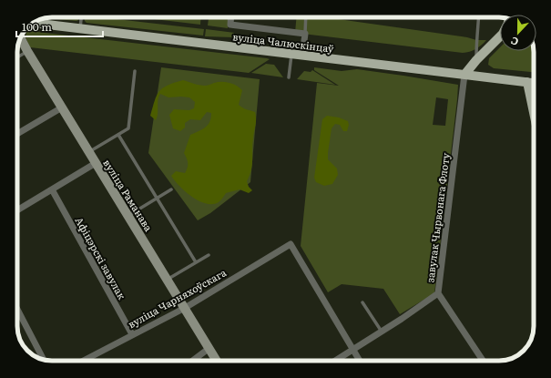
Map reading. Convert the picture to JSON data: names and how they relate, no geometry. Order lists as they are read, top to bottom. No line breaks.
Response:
{"streets":{"main road":["вуліца Чалюскінцаў","вуліца Раманава"],"street":["завулак Чырвонага Флоту","Афіцэрскі завулак","вуліца Чарняхоўскага"]},"crossings":[["вуліца Чалюскінцаў","завулак Чырвонага Флоту"],["вуліца Раманава","вуліца Чарняхоўскага"],["завулак Чырвонага Флоту","вуліца Чарняхоўскага"],["Афіцэрскі завулак","вуліца Чарняхоўскага"]],"scale_bar":"100 m","north":"bottom"}
